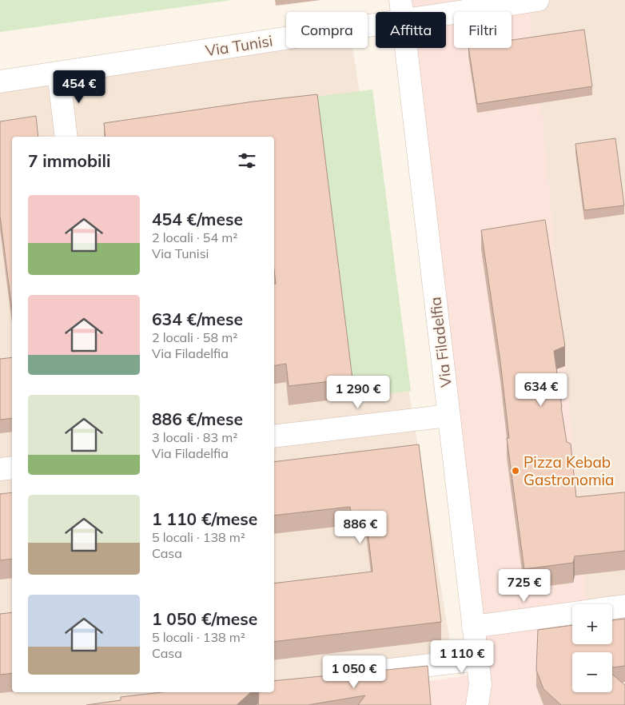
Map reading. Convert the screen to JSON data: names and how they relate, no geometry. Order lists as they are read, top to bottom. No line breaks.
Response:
{"streets":{"street":["Via Tunisi","Via Filadelfia"]},"crossings":[["Via Tunisi","Via Filadelfia"]],"places":["Pizza Kebab Gastronomia"],"page":{"chip":["Compra","Affitta","Filtri"],"price":["454 €","634 €","1 290 €","886 €","725 €","1 110 €","1 050 €"],"heading":"7 immobili","list":[{"name":"454 €/mese","note":"2 locali · 54 m² · Via Tunisi"},{"name":"634 €/mese","note":"2 locali · 58 m² · Via Filadelfia"},{"name":"886 €/mese","note":"3 locali · 83 m² · Via Filadelfia"},{"name":"1 110 €/mese","note":"5 locali · 138 m² · Casa"},{"name":"1 050 €/mese","note":"5 locali · 138 m² · Casa"}],"map_buttons":["+","−"]}}
